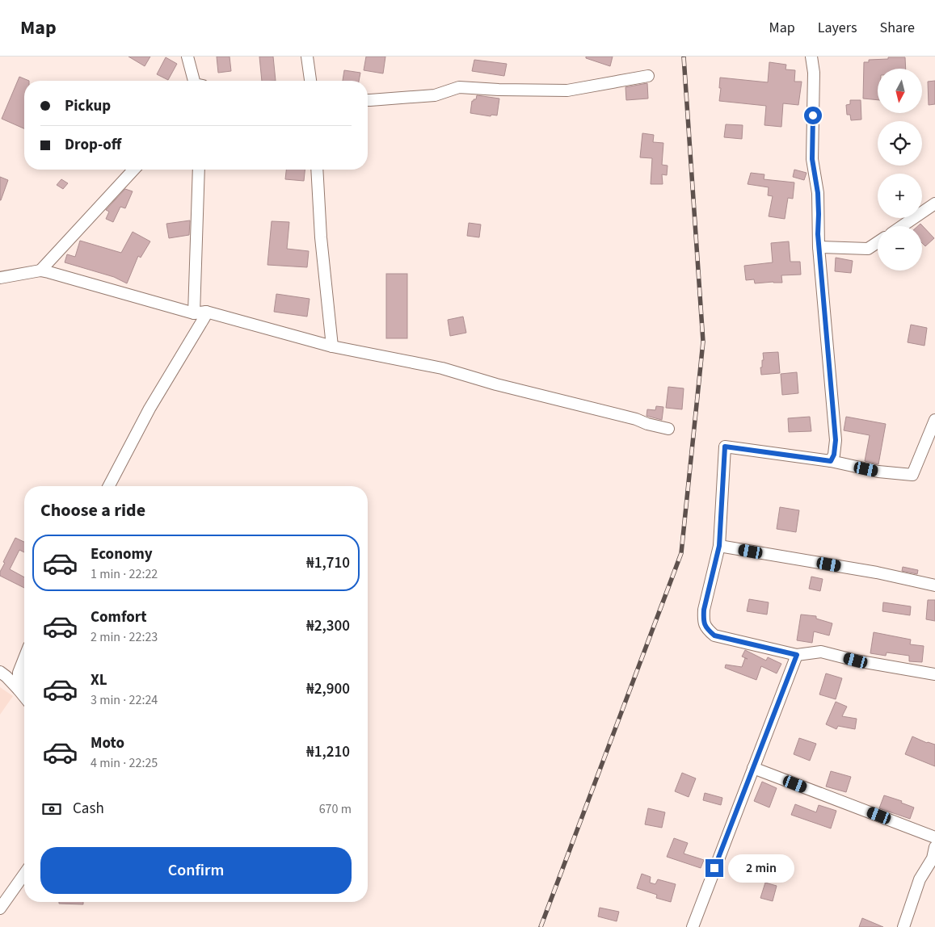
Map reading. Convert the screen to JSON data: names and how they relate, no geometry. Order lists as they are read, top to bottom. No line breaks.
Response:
{"north":"bottom","page":{"header":"Map","nav":["Map","Layers","Share"],"map_buttons":["+","−"],"banner":["Pickup","Drop-off"],"heading":"Choose a ride","list":[{"name":"Economy","note":"1 min · 22:22","value":"₦1,710"},{"name":"Comfort","note":"2 min · 22:23","value":"₦2,300"},{"name":"XL","note":"3 min · 22:24","value":"₦2,900"},{"name":"Moto","note":"4 min · 22:25","value":"₦1,210"}],"pay":["Cash","670 m"],"buttons":"Confirm","bubble":"2 min"}}
